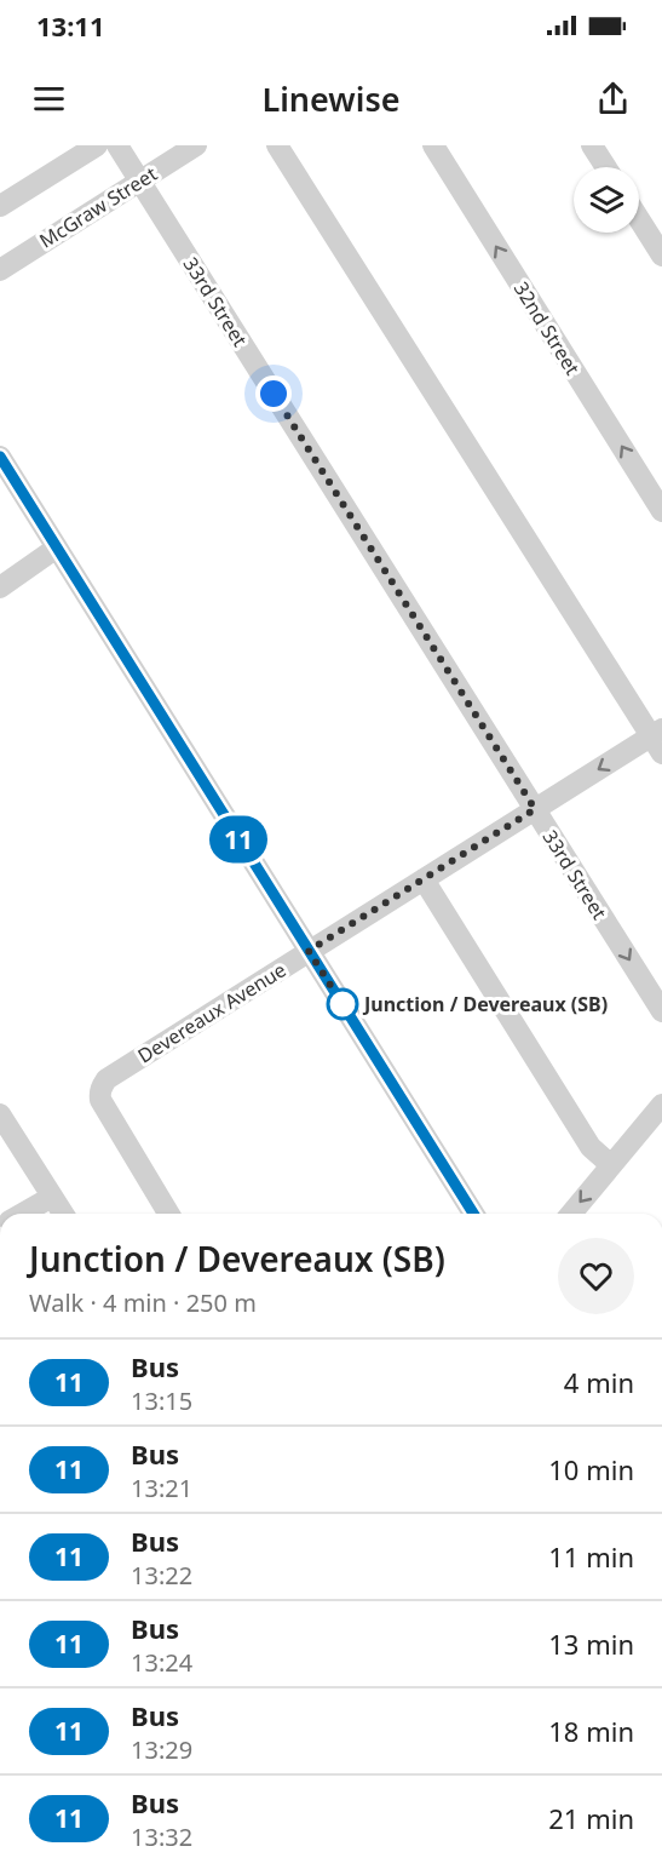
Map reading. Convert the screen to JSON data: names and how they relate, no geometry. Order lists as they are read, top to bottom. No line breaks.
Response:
{"streets":{"street":["McGraw Street","33rd Street","32nd Street","Devereaux Avenue"]},"crossings":[["McGraw Street","33rd Street"],["33rd Street","Devereaux Avenue"]],"places":["Junction / Devereaux (SB)"],"lines":["bus line 11"],"page":{"status":"13:11","header":"Linewise","on_map":"11","heading":["Junction / Devereaux (SB)","Walk · 4 min · 250 m"],"list":[{"mark":"11","name":"Bus","note":"13:15","value":"4 min"},{"mark":"11","name":"Bus","note":"13:21","value":"10 min"},{"mark":"11","name":"Bus","note":"13:22","value":"11 min"},{"mark":"11","name":"Bus","note":"13:24","value":"13 min"},{"mark":"11","name":"Bus","note":"13:29","value":"18 min"},{"mark":"11","name":"Bus","note":"13:32","value":"21 min"}]}}
